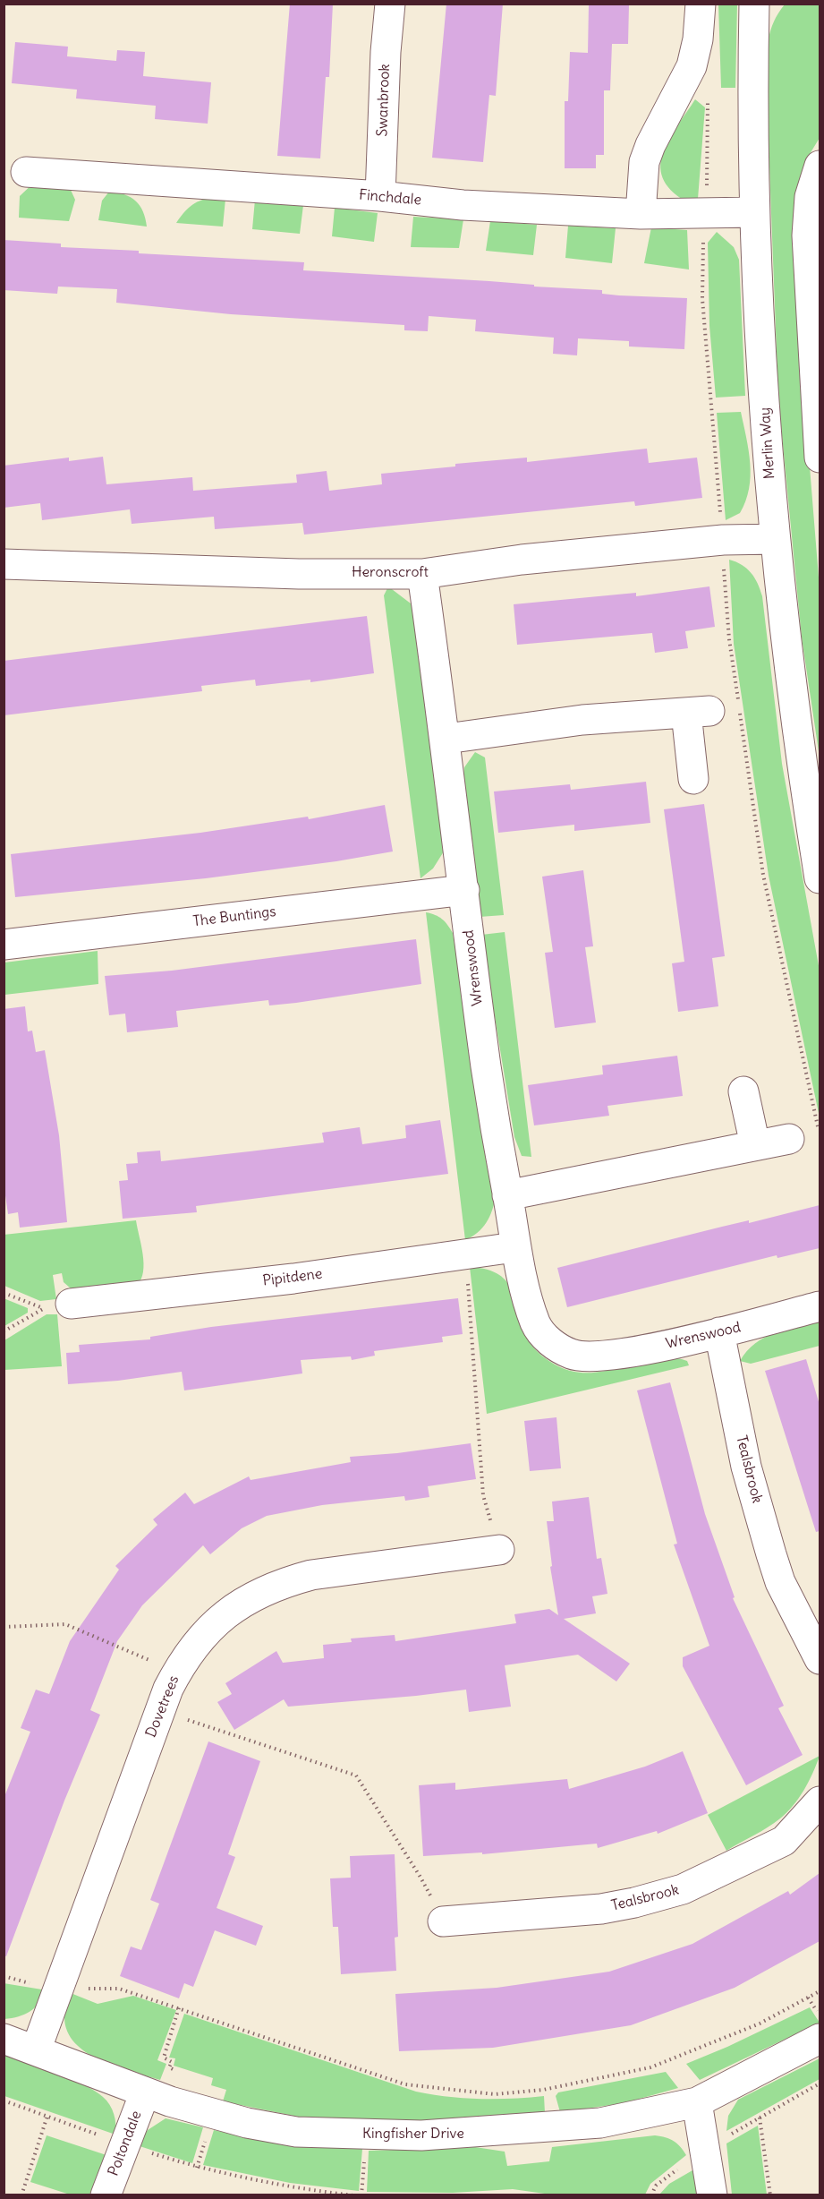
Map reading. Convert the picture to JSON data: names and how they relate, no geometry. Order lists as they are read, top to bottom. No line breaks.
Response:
{"streets":{"street":["Swanbrook","Finchdale","Merlin Way","Heronscroft","The Buntings","Wrenswood","Pipitdene","Tealsbrook","Dovetrees","Kingfisher Drive","Poltondale"]},"crossings":[["Swanbrook","Finchdale"],["Finchdale","Merlin Way"],["Merlin Way","Heronscroft"],["Heronscroft","Wrenswood"],["The Buntings","Wrenswood"],["Wrenswood","Pipitdene"],["Wrenswood","Tealsbrook"],["Dovetrees","Kingfisher Drive"],["Kingfisher Drive","Poltondale"]]}
